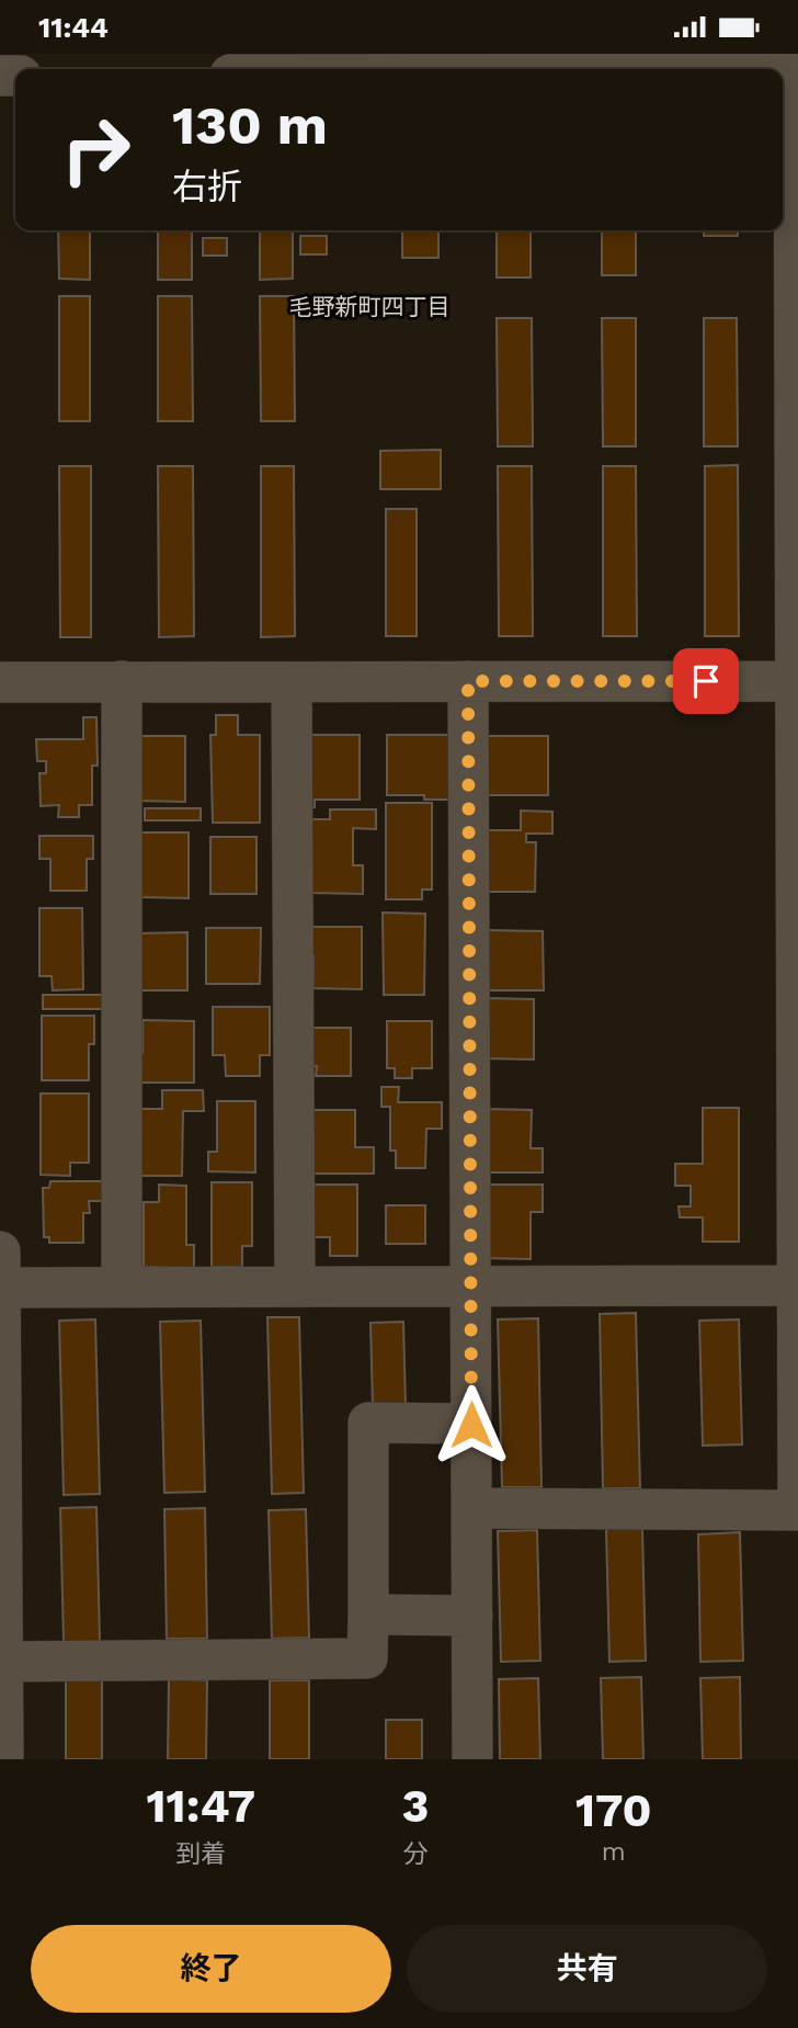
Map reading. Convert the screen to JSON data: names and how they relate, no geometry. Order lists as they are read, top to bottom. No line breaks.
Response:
{"districts":["毛野新町四丁目"],"page":{"status":"11:44","turn":["130 m","右折"],"eta":["11:47","到着","3","分","170","m"],"buttons":["終了","共有"]}}
